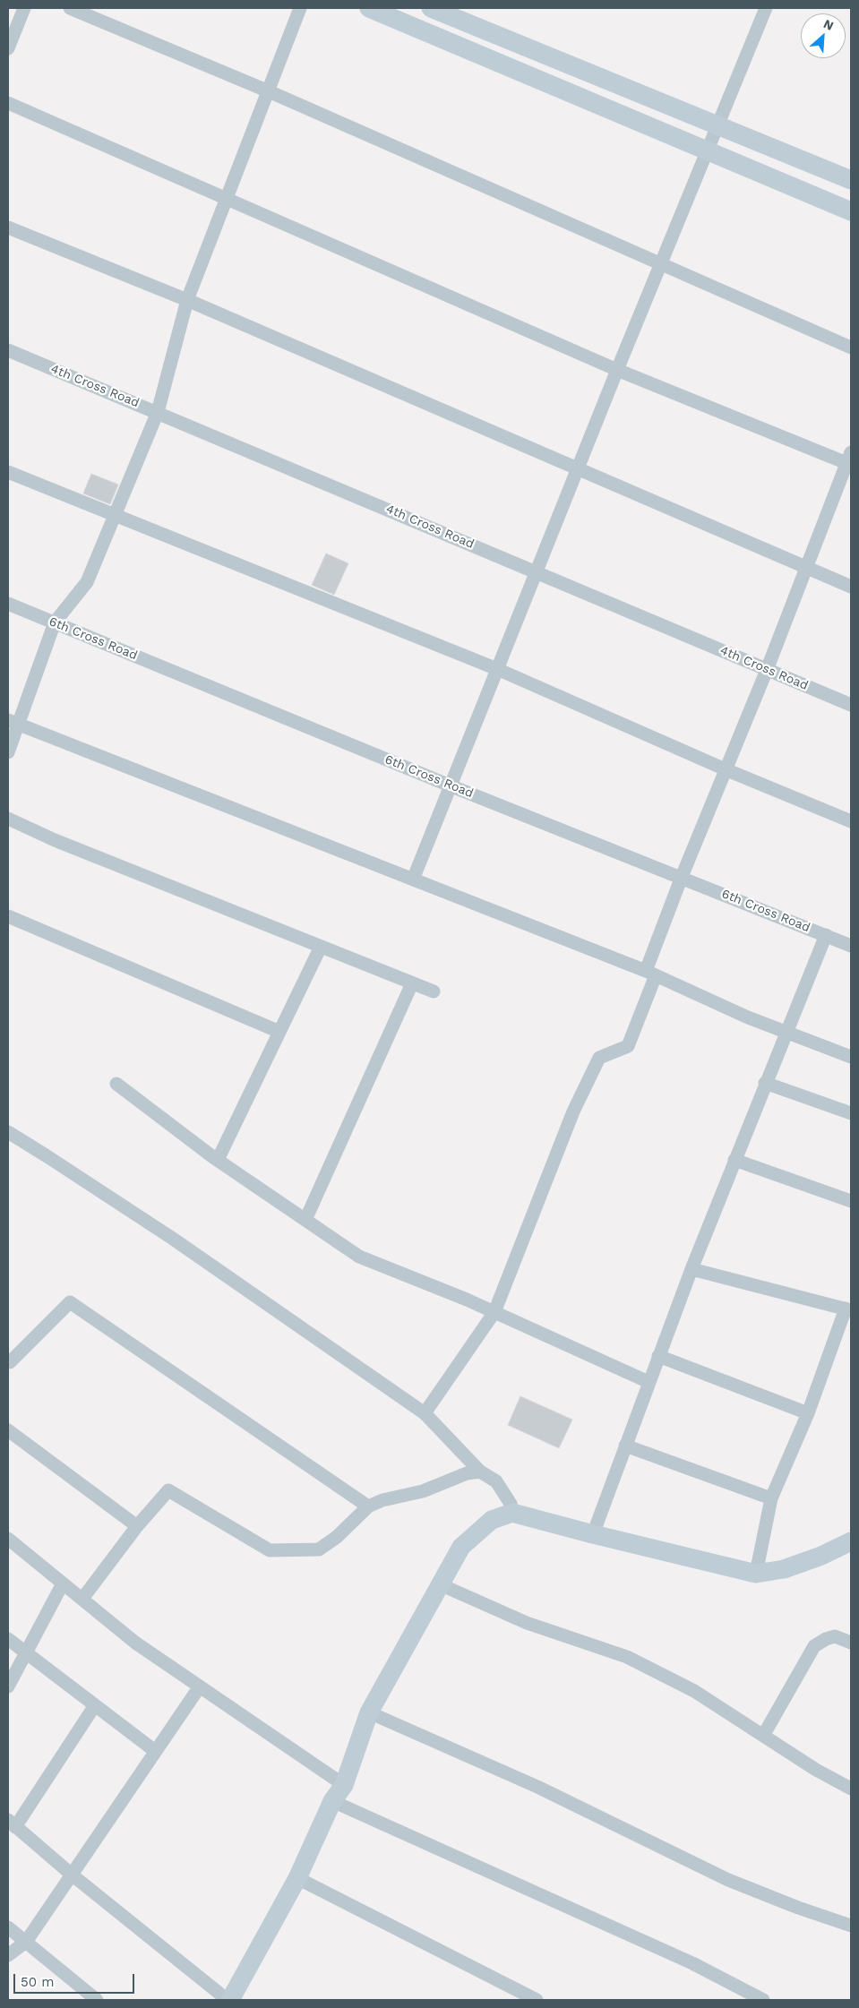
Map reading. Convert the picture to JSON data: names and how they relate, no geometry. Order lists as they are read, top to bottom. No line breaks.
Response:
{"streets":{"street":["4th Cross Road","6th Cross Road"]},"scale_bar":"50 m","north":"top right"}
